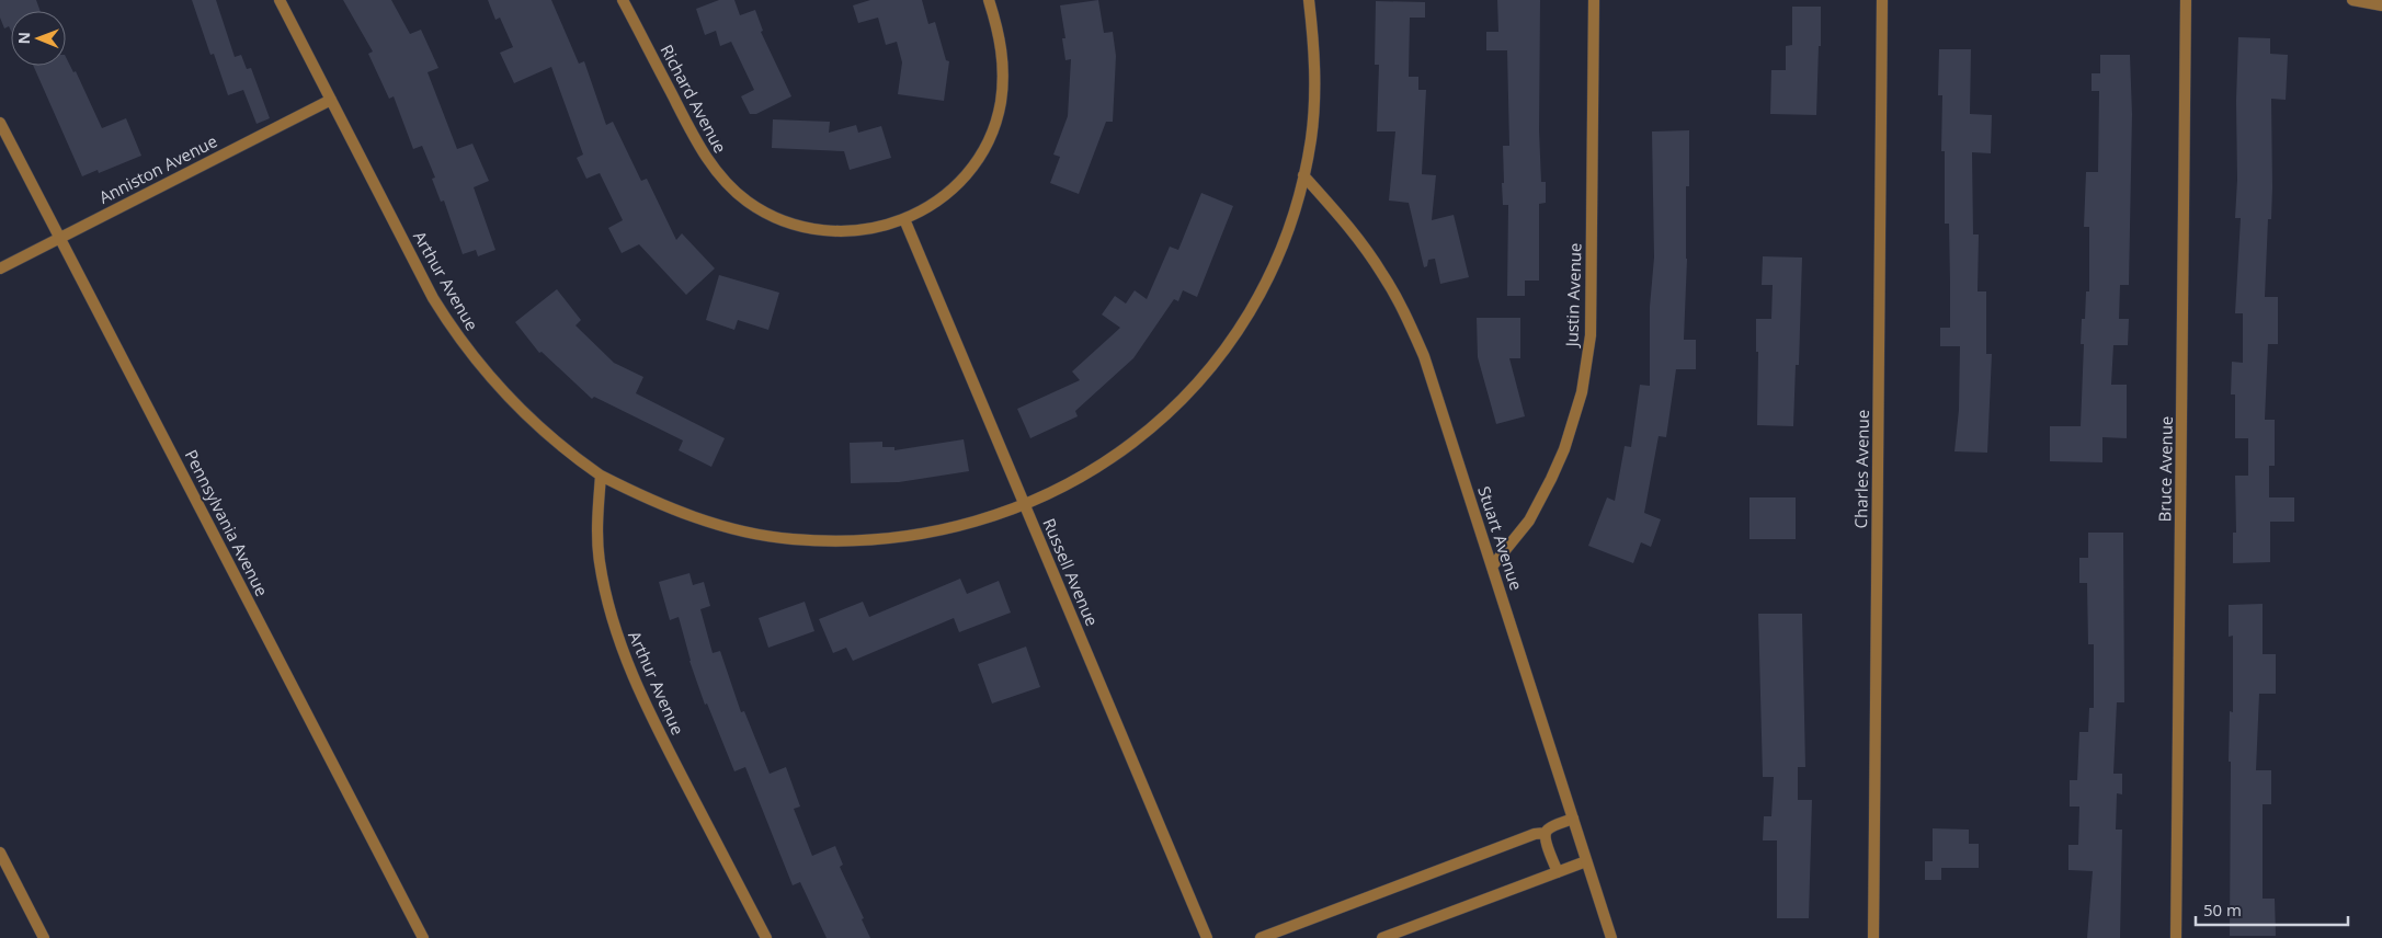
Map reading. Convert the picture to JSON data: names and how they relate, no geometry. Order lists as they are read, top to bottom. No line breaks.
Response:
{"streets":{"street":["Richard Avenue","Anniston Avenue","Arthur Avenue","Justin Avenue","Charles Avenue","Bruce Avenue","Pennsylvania Avenue","Stuart Avenue","Russell Avenue"]},"crossings":[["Richard Avenue","Russell Avenue"],["Anniston Avenue","Arthur Avenue"],["Anniston Avenue","Pennsylvania Avenue"],["Justin Avenue","Stuart Avenue"]],"scale_bar":"50 m","north":"left"}
